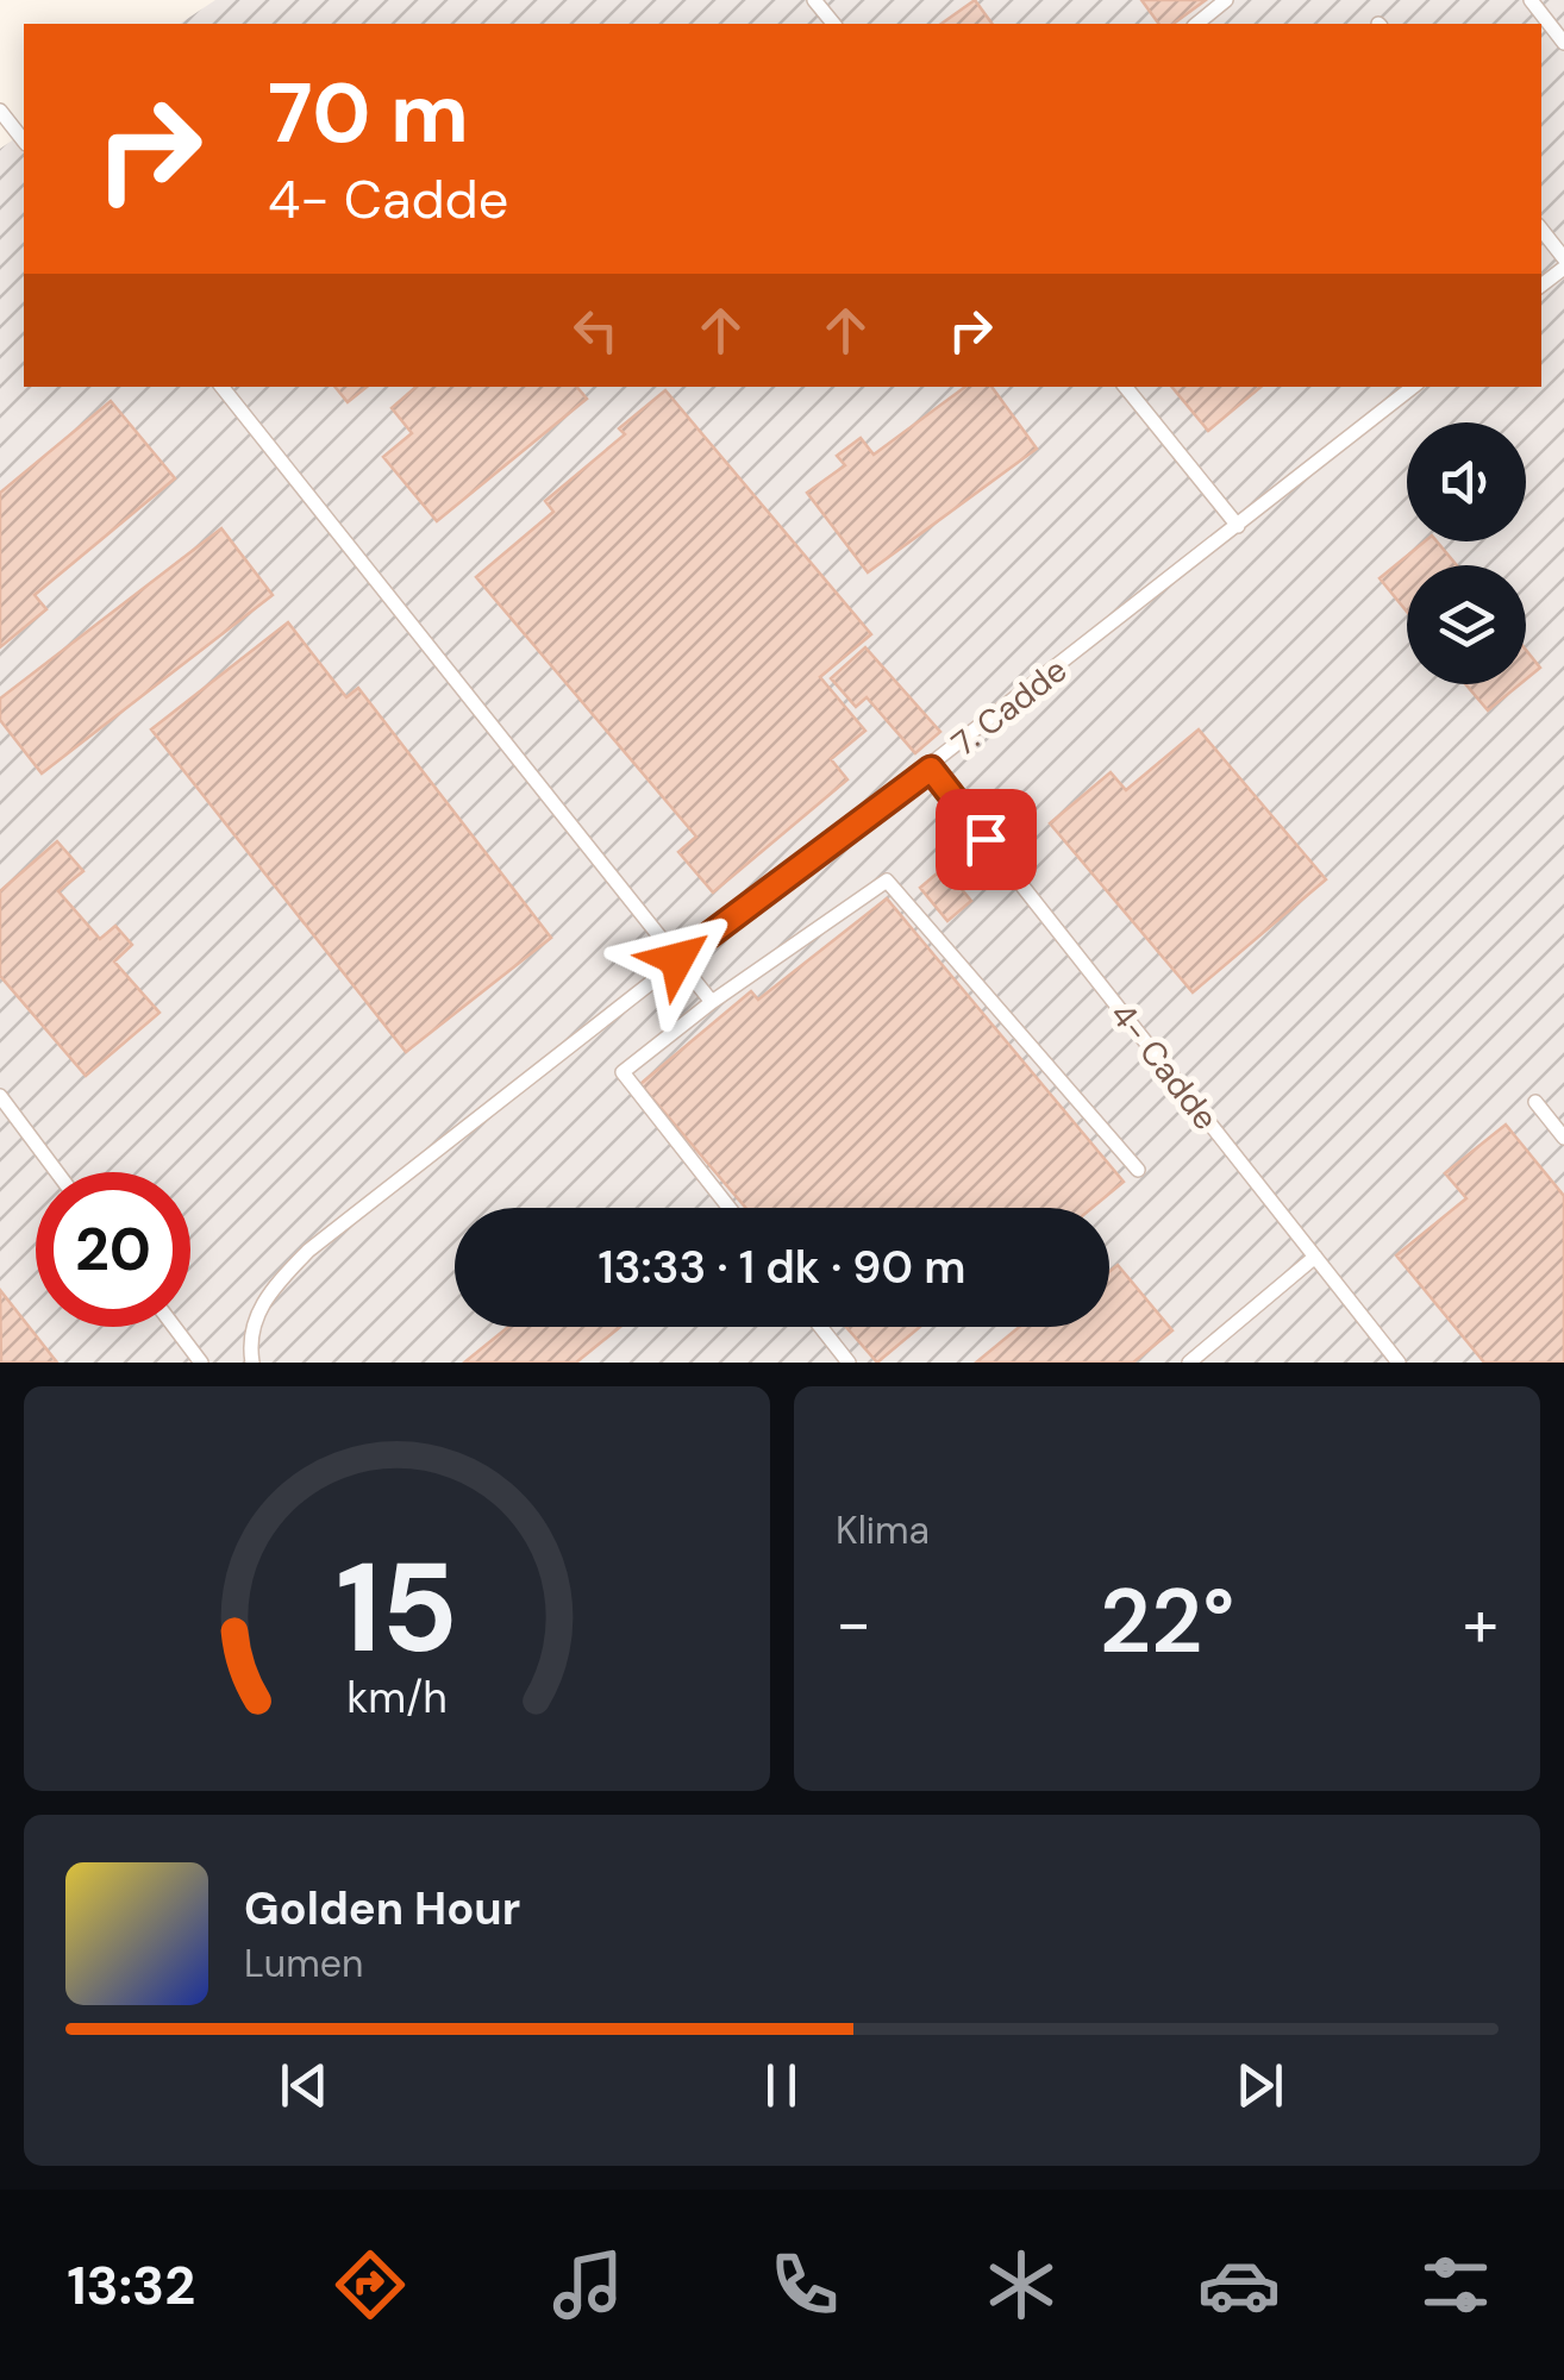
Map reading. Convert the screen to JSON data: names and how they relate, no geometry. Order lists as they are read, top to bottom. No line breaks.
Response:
{"streets":{"lane":["7. Cadde","4- Cadde"]},"crossings":[["7. Cadde","4- Cadde"]],"page":{"turn":["70 m","4- Cadde"],"limit":"20","trip":"13:33 · 1 dk · 90 m","tile":"Klima","heat":["−","22°","+"],"song":["Golden Hour","Lumen"],"tabs":"13:32","gauge":["15","km/h"]}}
